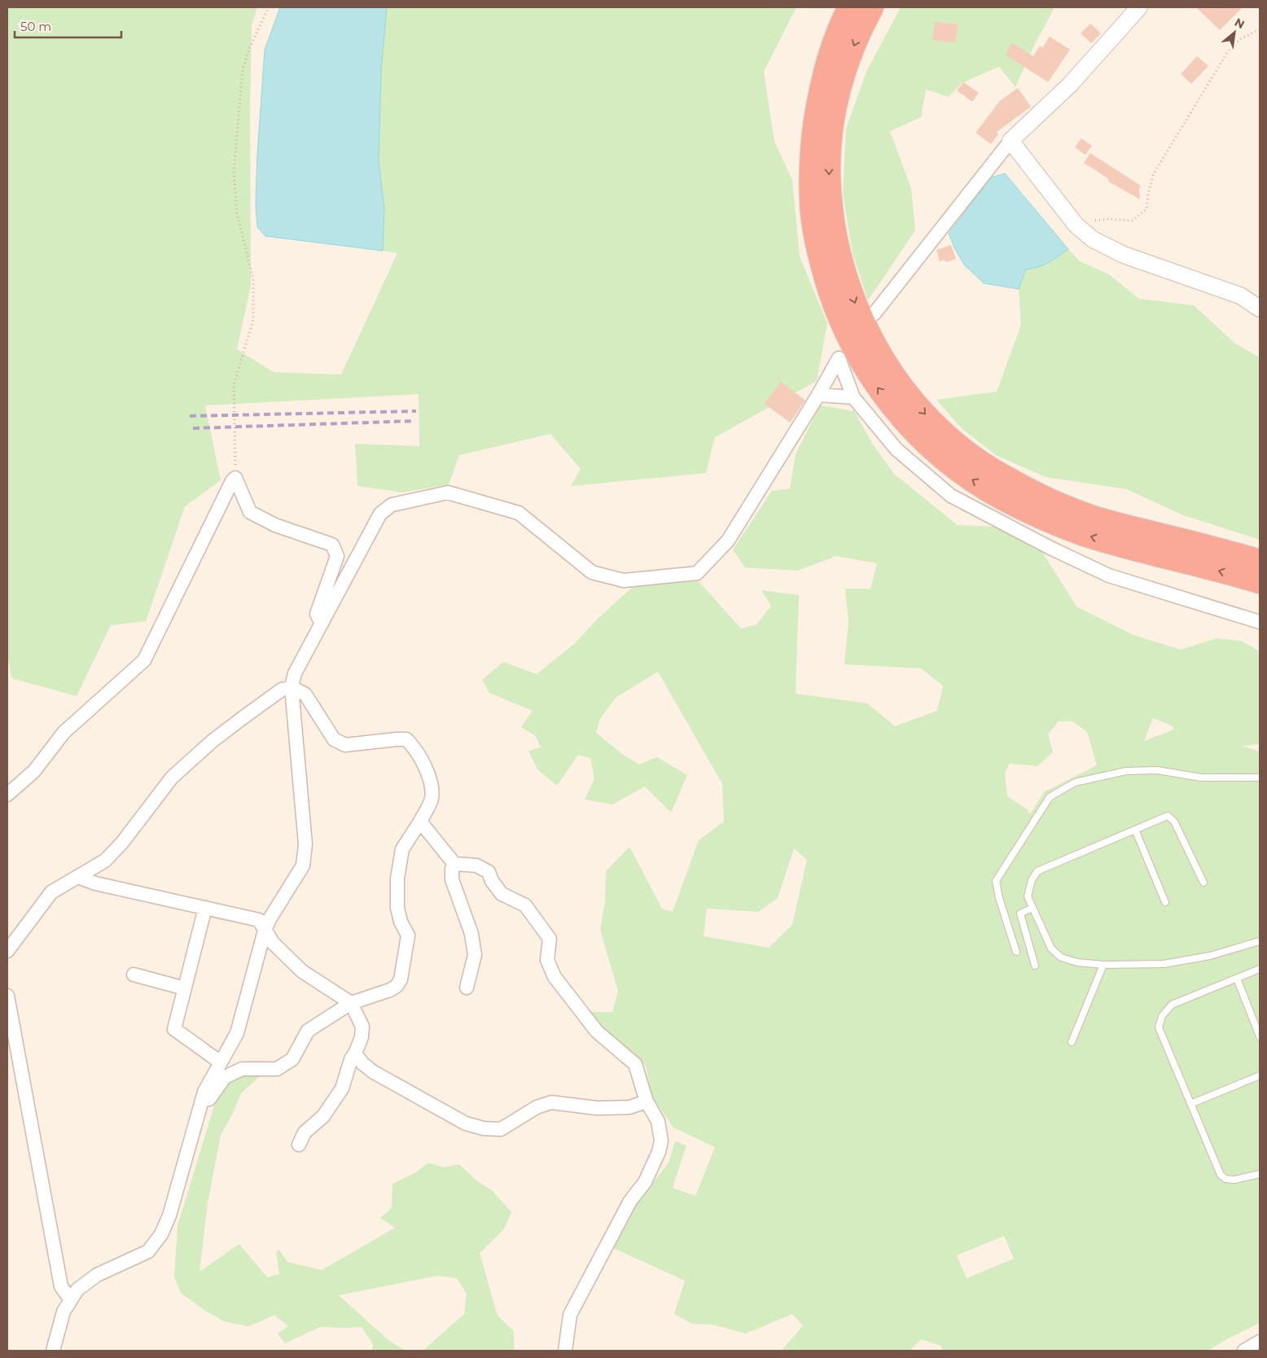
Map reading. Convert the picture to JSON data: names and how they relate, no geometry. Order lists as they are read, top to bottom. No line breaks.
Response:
{"scale_bar":"50 m","north":"top right"}
